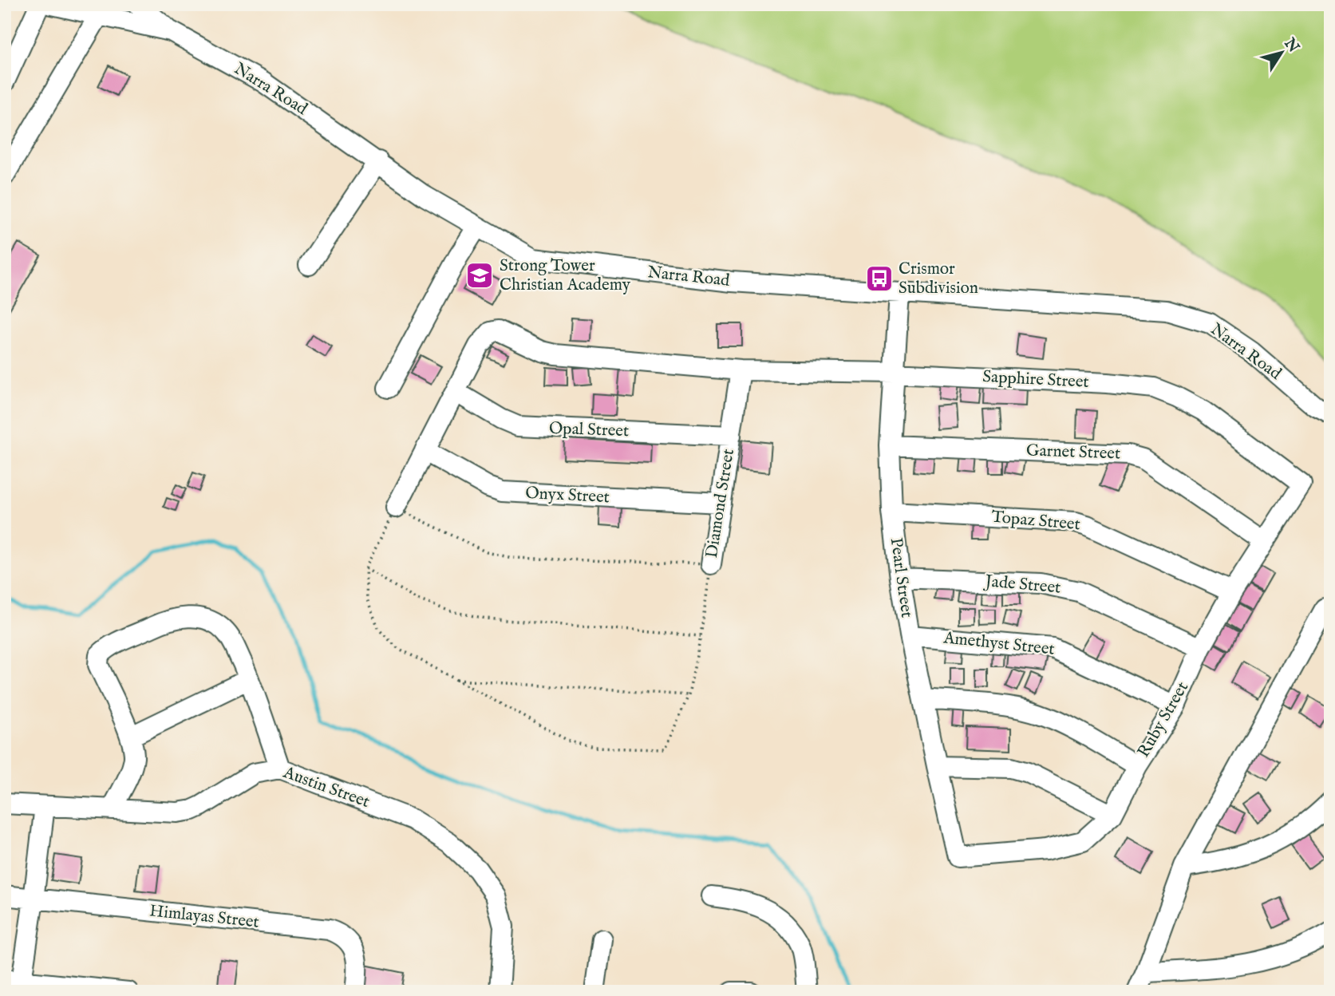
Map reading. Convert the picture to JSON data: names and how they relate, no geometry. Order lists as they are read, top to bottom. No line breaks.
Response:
{"streets":{"street":["Narra Road","Sapphire Street","Opal Street","Garnet Street","Onyx Street","Diamond Street","Topaz Street","Pearl Street","Jade Street","Amethyst Street","Ruby Street","Austin Street","Himlayas Street"]},"crossings":[["Narra Road","Pearl Street"],["Sapphire Street","Opal Street"],["Sapphire Street","Onyx Street"],["Sapphire Street","Diamond Street"],["Sapphire Street","Pearl Street"],["Sapphire Street","Ruby Street"],["Opal Street","Diamond Street"],["Garnet Street","Pearl Street"],["Garnet Street","Ruby Street"],["Onyx Street","Diamond Street"],["Topaz Street","Pearl Street"],["Topaz Street","Ruby Street"],["Pearl Street","Jade Street"],["Pearl Street","Amethyst Street"],["Pearl Street","Ruby Street"],["Jade Street","Ruby Street"],["Amethyst Street","Ruby Street"]],"places":{"school or university":["Strong Tower Christian Academy"],"bus stop":["Crismor Subdivision"]},"north":"top right"}
